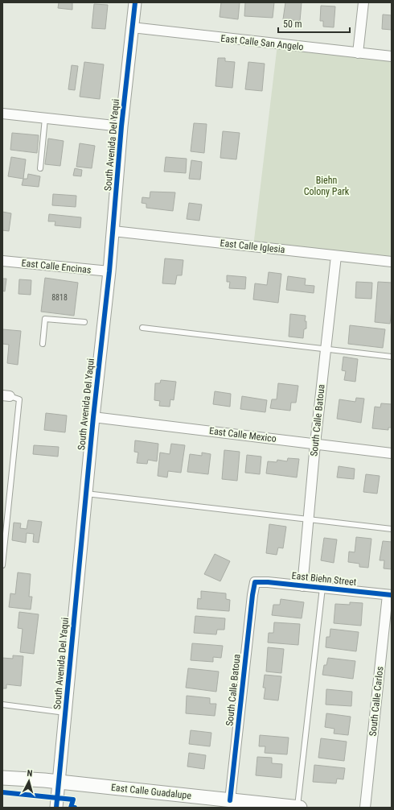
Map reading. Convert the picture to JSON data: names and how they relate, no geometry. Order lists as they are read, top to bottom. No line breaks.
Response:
{"streets":{"main road":["East Calle Guadalupe"],"street":["East Calle San Angelo","South Avenida Del Yaqui","East Calle Iglesia","East Calle Encinas","South Calle Batoua","East Calle Mexico","East Biehn Street","South Calle Carlos"]},"crossings":[["East Calle San Angelo","South Avenida Del Yaqui"],["South Avenida Del Yaqui","East Calle Iglesia"],["South Avenida Del Yaqui","East Calle Encinas"],["South Avenida Del Yaqui","East Calle Mexico"],["South Avenida Del Yaqui","East Calle Guadalupe"],["East Calle Iglesia","South Calle Batoua"],["South Calle Batoua","East Calle Mexico"],["South Calle Batoua","East Biehn Street"],["South Calle Batoua","East Calle Guadalupe"],["East Biehn Street","South Calle Carlos"]],"parks":["Biehn Colony Park"],"house_numbers":["8818"],"scale_bar":"50 m","north":"top"}
